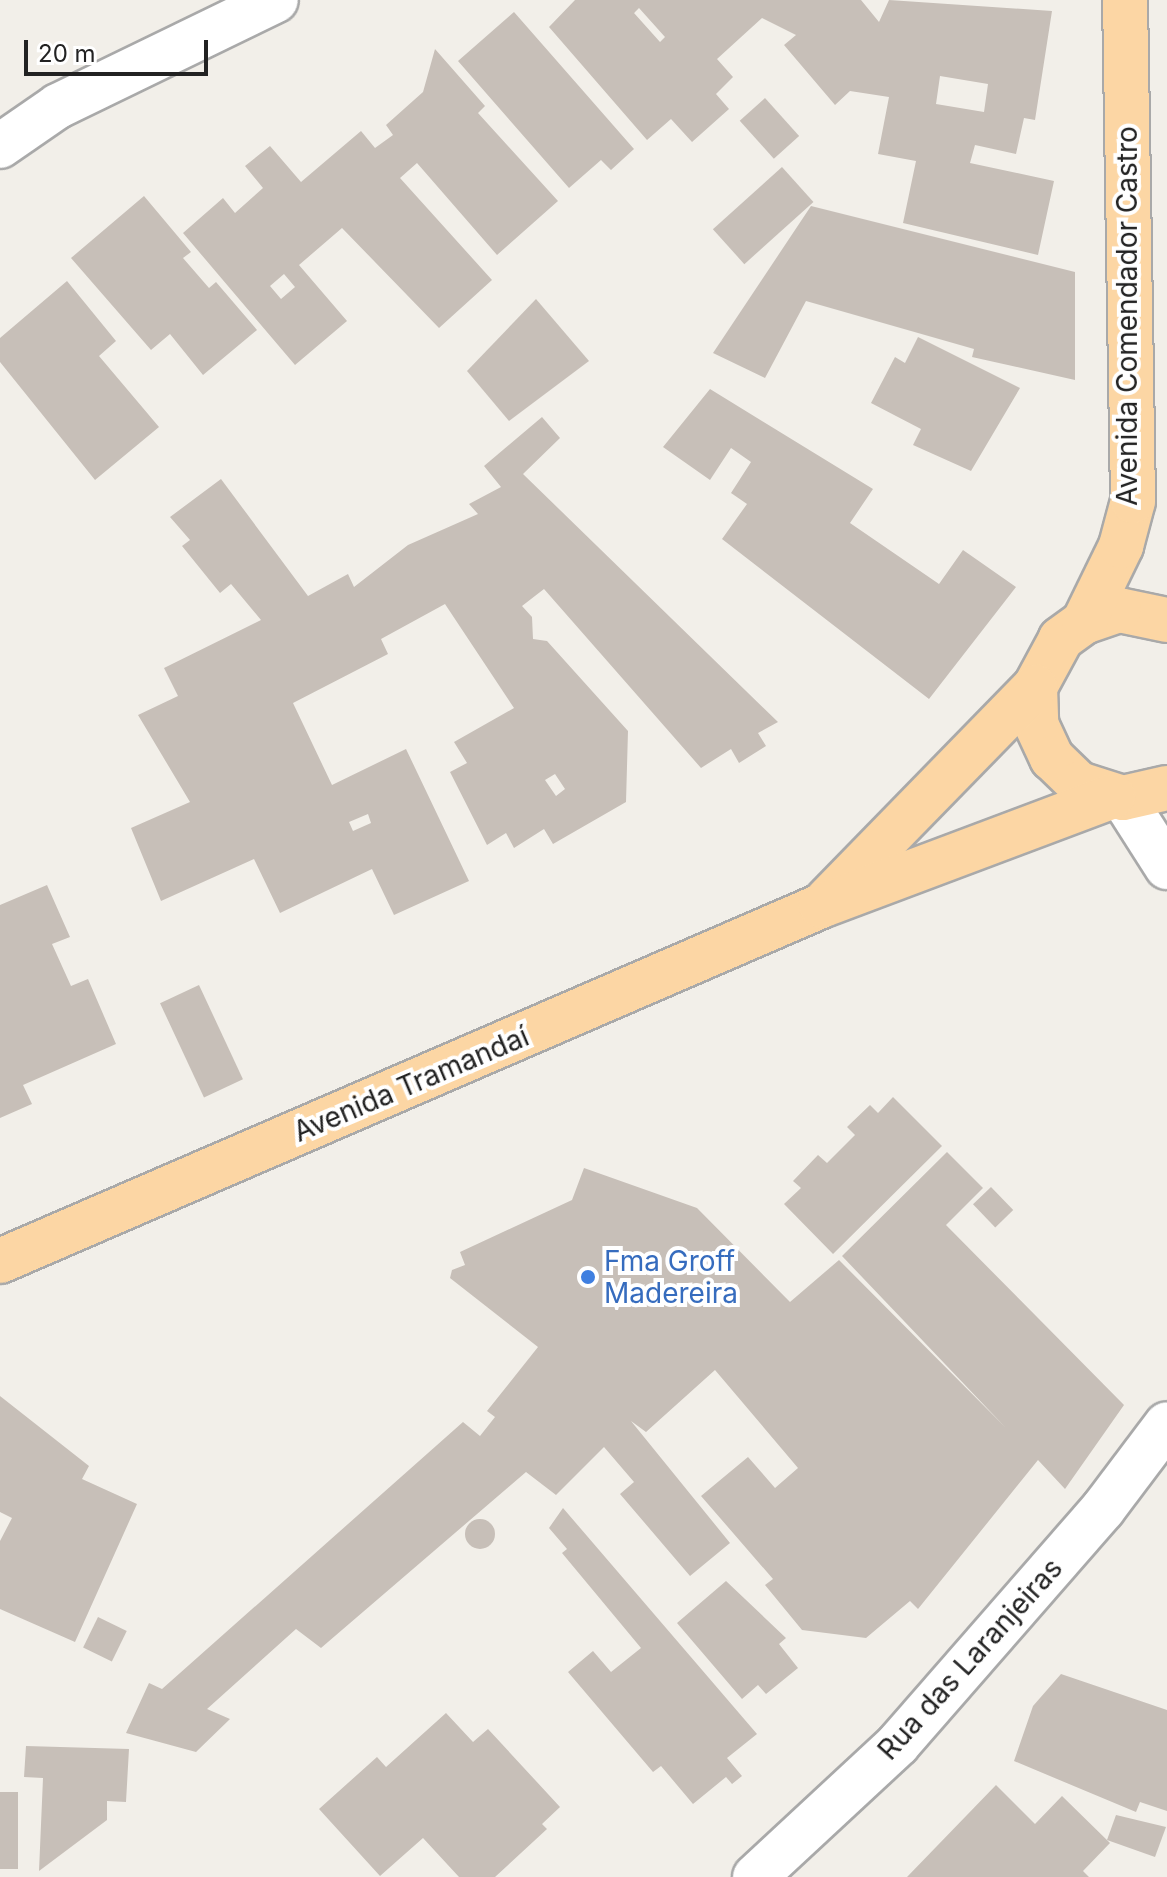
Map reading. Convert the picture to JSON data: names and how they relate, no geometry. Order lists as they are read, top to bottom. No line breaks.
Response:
{"streets":{"main road":["Avenida Comendador Castro","Avenida Tramandaí"],"street":["Rua das Laranjeiras"]},"crossings":[["Avenida Comendador Castro","Avenida Tramandaí"]],"places":["Fma Groff Madereira"],"scale_bar":"20 m"}
